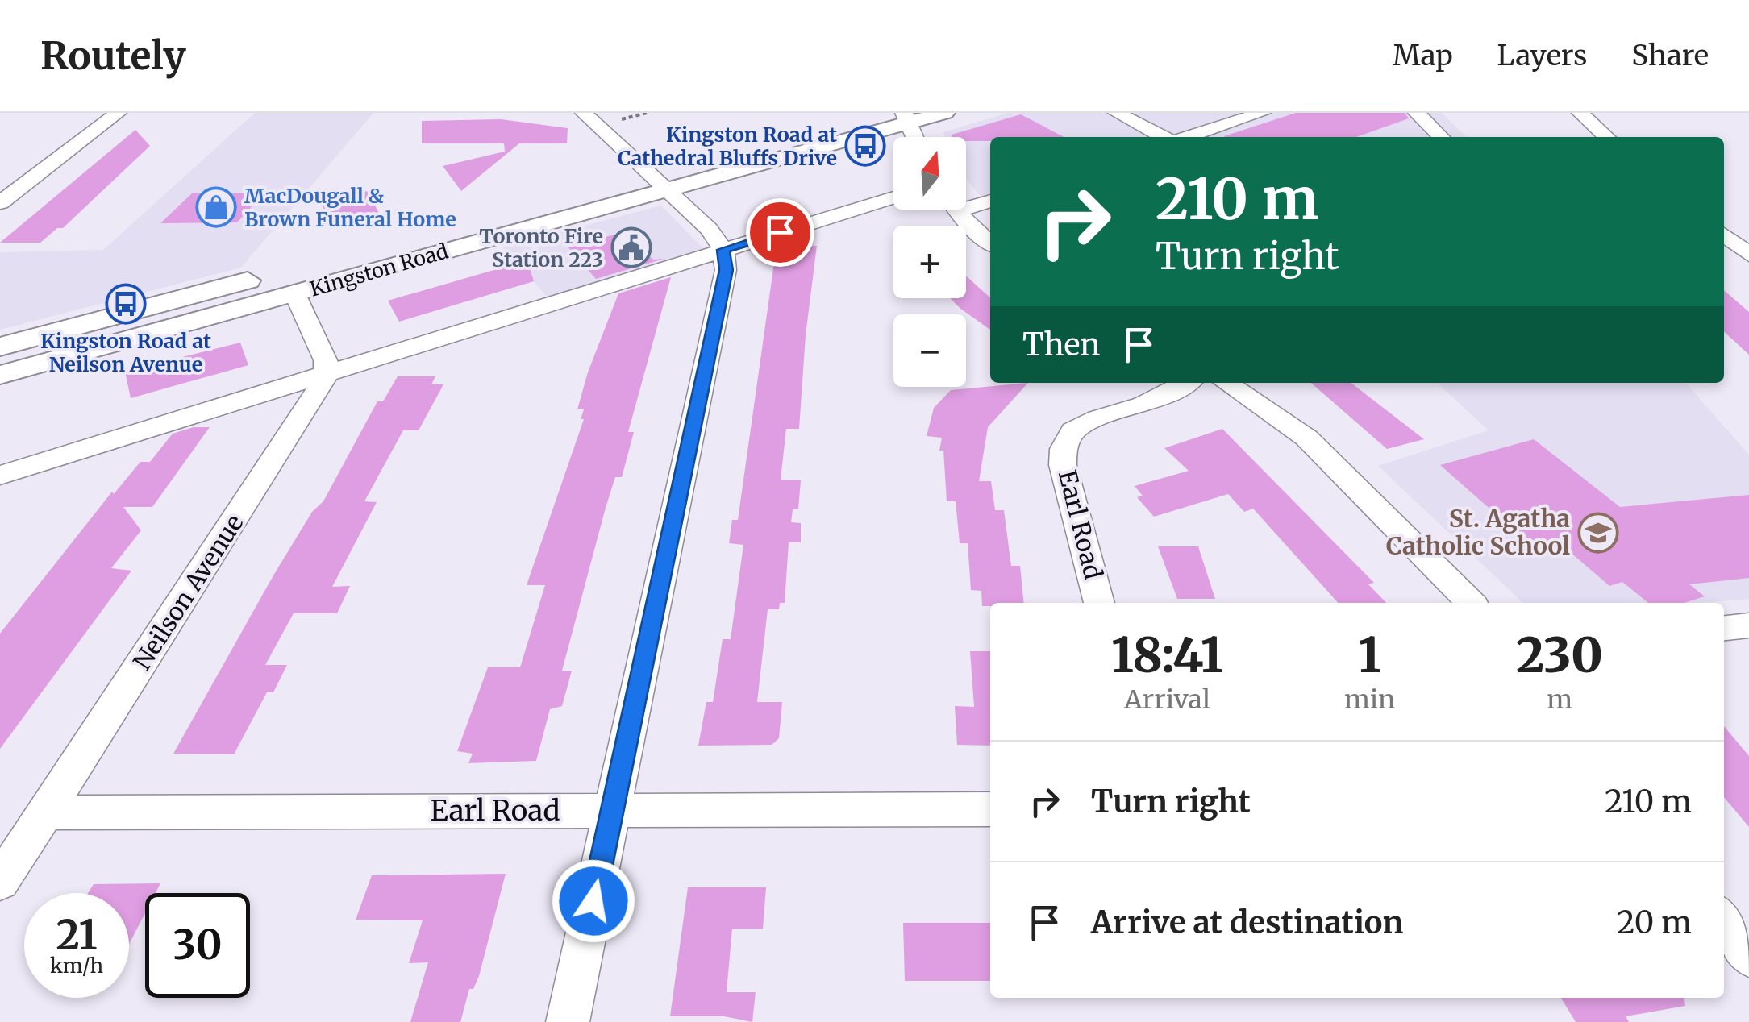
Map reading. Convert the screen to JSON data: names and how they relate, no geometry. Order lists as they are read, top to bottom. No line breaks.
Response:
{"streets":{"main road":["Kingston Road"],"street":["Earl Road","Neilson Avenue"]},"crossings":[["Earl Road","Neilson Avenue"]],"places":{"bus stop":["Kingston Road at Cathedral Bluffs Drive","Kingston Road at Neilson Avenue"],"shop":["MacDougall & Brown Funeral Home"],"public building":["Toronto Fire Station 223"],"school or university":["St. Agatha Catholic School"]},"north":"top","page":{"header":"Routely","nav":["Map","Layers","Share"],"map_buttons":["+","−"],"turn":["210 m","Turn right"],"then":"Then","eta":["18:41","Arrival","1","min","230","m"],"list":[{"name":"Turn right","value":"210 m"},{"name":"Arrive at destination","value":"20 m"}],"speed":"21 km/h","limit":"30"}}
